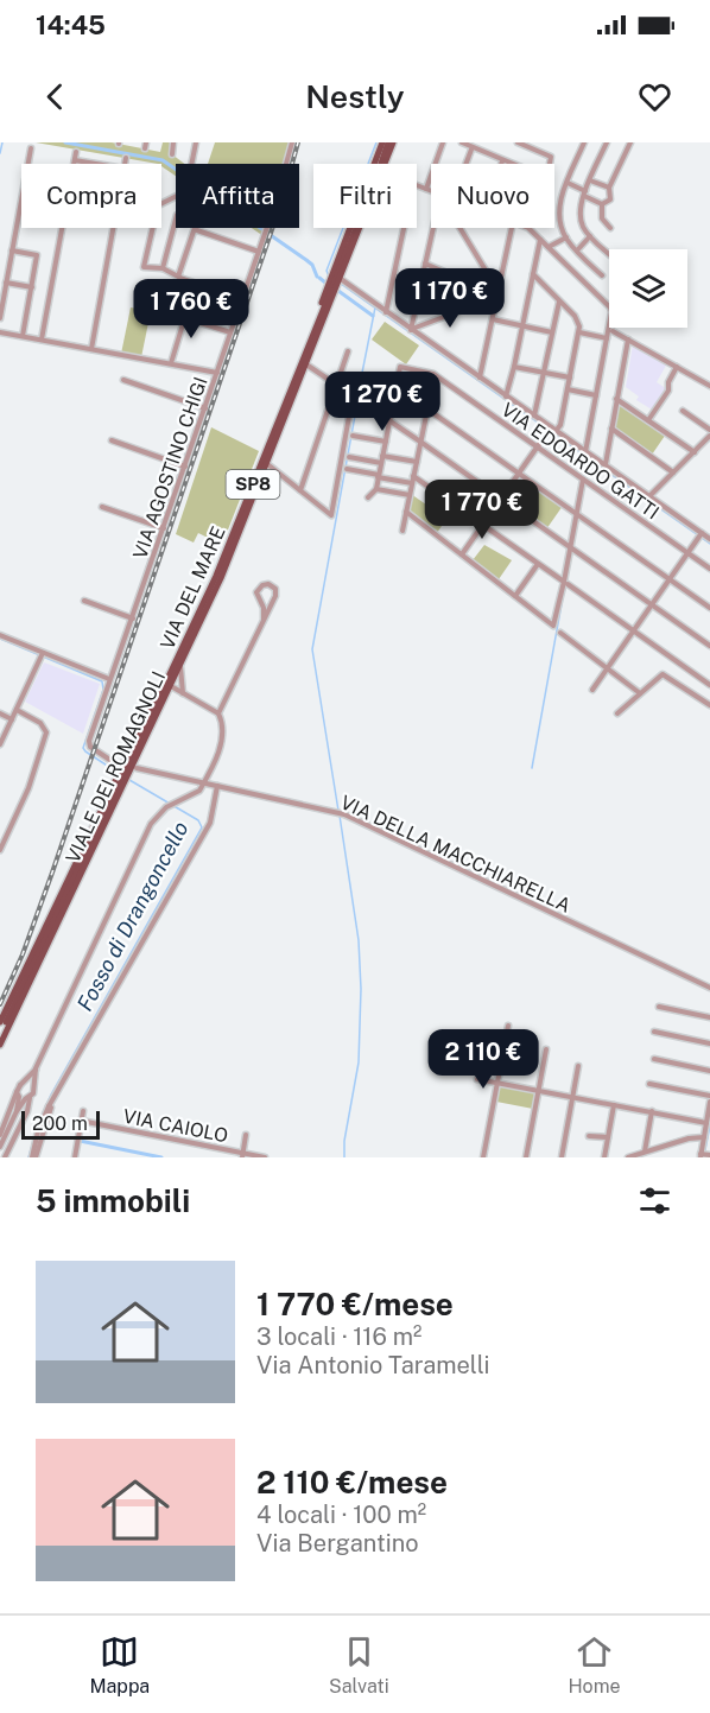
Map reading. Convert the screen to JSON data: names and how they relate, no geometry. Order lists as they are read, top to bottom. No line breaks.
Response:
{"streets":{"main road":["SP8","VIA DEL MARE","VIALE DEI ROMAGNOLI"],"street":["VIA EDOARDO GATTI","VIA AGOSTINO CHIGI","VIA DELLA MACCHIARELLA","VIA CAIOLO"]},"crossings":[["VIA AGOSTINO CHIGI","VIA DEL MARE"],["VIA AGOSTINO CHIGI","VIALE DEI ROMAGNOLI"],["VIA DEL MARE","VIALE DEI ROMAGNOLI"]],"water":["Fosso di Drangoncello"],"scale_bar":"200 m","page":{"status":"14:45","header":"Nestly","chip":["Compra","Affitta","Filtri","Nuovo"],"price":["1 170 €","1 760 €","1 270 €","1 770 €","2 110 €"],"scale":"200 m","heading":"5 immobili","list":[{"name":"1 770 €/mese","note":"3 locali · 116 m² · Via Antonio Taramelli"},{"name":"2 110 €/mese","note":"4 locali · 100 m² · Via Bergantino"}],"tabs":["Mappa","Salvati","Home"]}}
